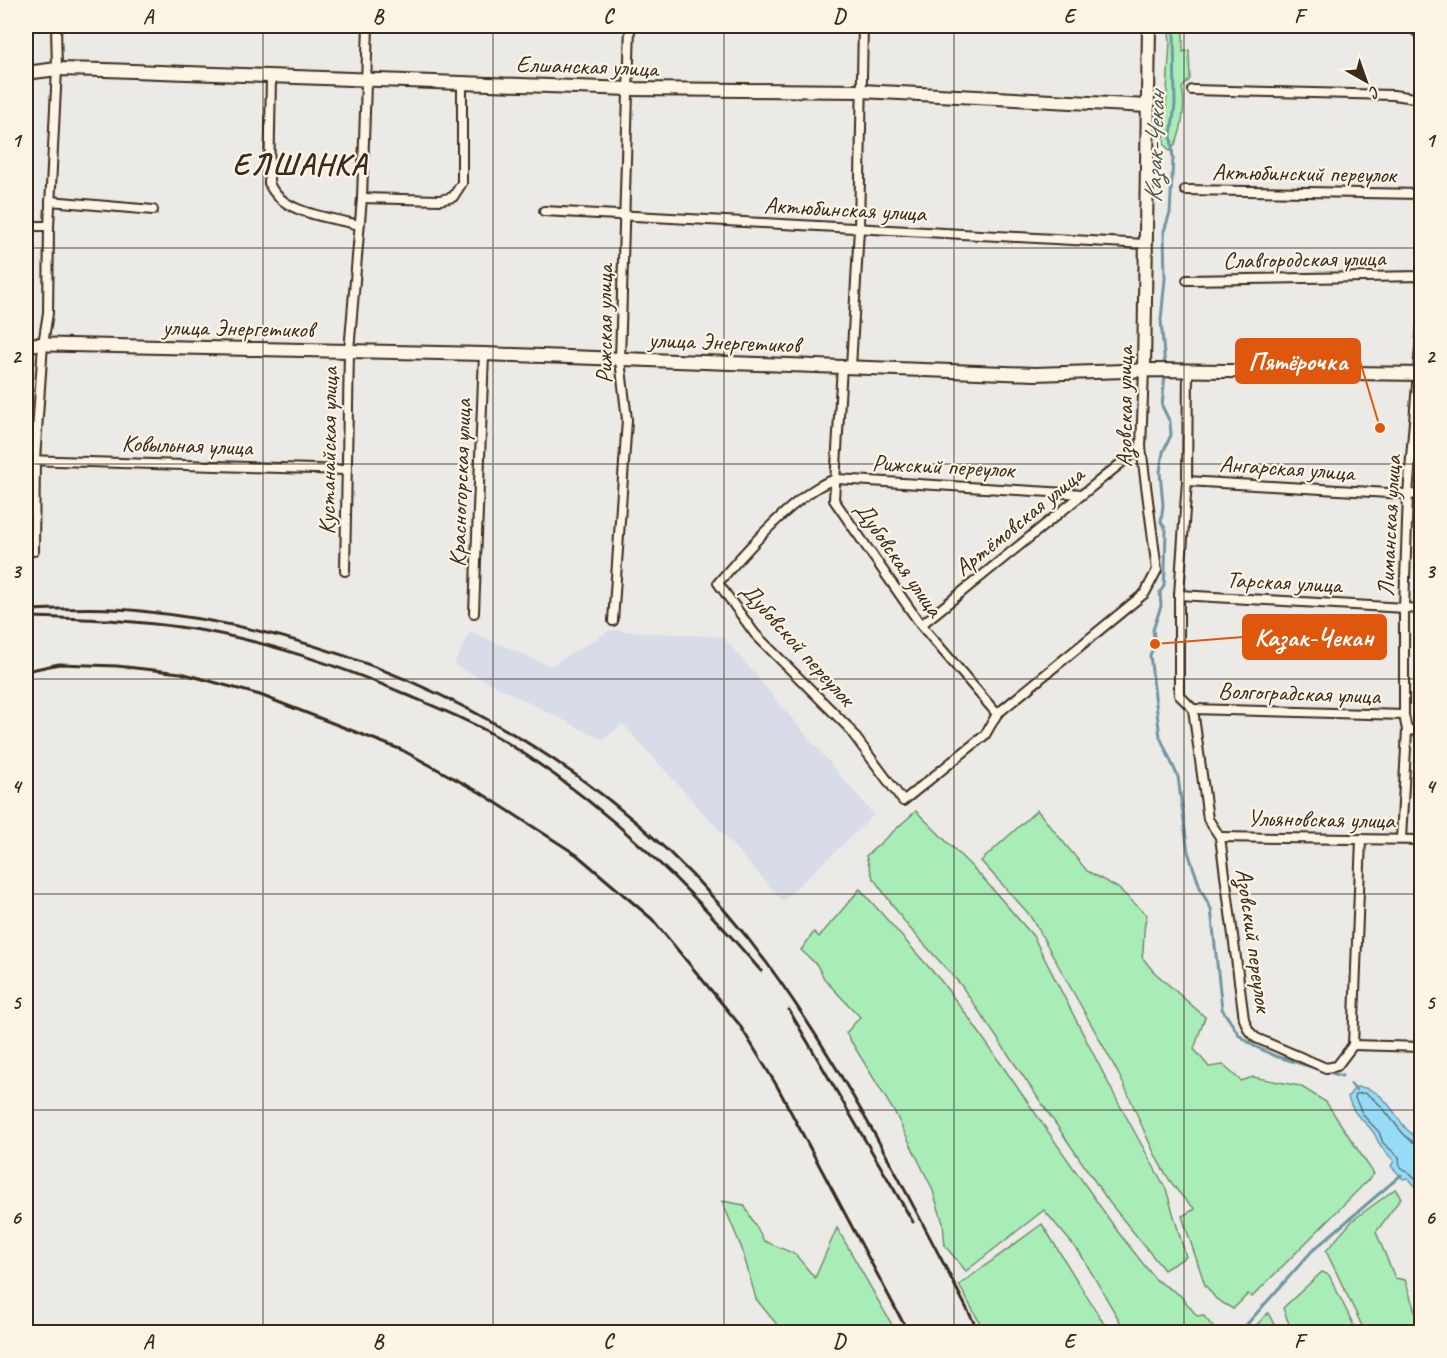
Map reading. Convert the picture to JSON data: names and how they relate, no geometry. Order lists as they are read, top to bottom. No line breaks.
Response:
{"streets":{"main road":["Елшанская улица","улица Энергетиков","Азовская улица"],"street":["Актюбинский переулок","Актюбинская улица","Славгородская улица","Рижская улица","Ковыльная улица","Кустанайская улица","Рижский переулок","Ангарская улица","Красногорская улица","Артёмовская улица","Лиманская улица","Дубовская улица","Тарская улица","Дубовской переулок","Волгоградская улица","Ульяновская улица","Азовский переулок"]},"crossings":[["Елшанская улица","Рижская улица"],["Елшанская улица","Азовская улица"],["Елшанская улица","Кустанайская улица"],["Елшанская улица","Дубовская улица"],["Актюбинская улица","Рижская улица"],["Актюбинская улица","Азовская улица"],["Актюбинская улица","Дубовская улица"],["Рижская улица","улица Энергетиков"],["улица Энергетиков","Азовская улица"],["улица Энергетиков","Кустанайская улица"],["улица Энергетиков","Красногорская улица"],["улица Энергетиков","Лиманская улица"],["улица Энергетиков","Дубовская улица"],["Азовская улица","Артёмовская улица"],["Азовская улица","Дубовская улица"],["Азовская улица","Дубовской переулок"],["Ковыльная улица","Кустанайская улица"],["Рижский переулок","Артёмовская улица"],["Рижский переулок","Дубовская улица"],["Рижский переулок","Дубовской переулок"],["Ангарская улица","Лиманская улица"],["Артёмовская улица","Дубовская улица"],["Лиманская улица","Тарская улица"],["Лиманская улица","Волгоградская улица"],["Лиманская улица","Ульяновская улица"],["Дубовская улица","Дубовской переулок"],["Ульяновская улица","Азовский переулок"]],"districts":["ЕЛШАНКА"],"water":["Казак-Чекан"],"places":["Пятёрочка","Казак-Чекан"],"north":"bottom right","grid":{"columns":["A","B","C","D","E","F"],"rows":["1","2","3","4","5","6"]}}
